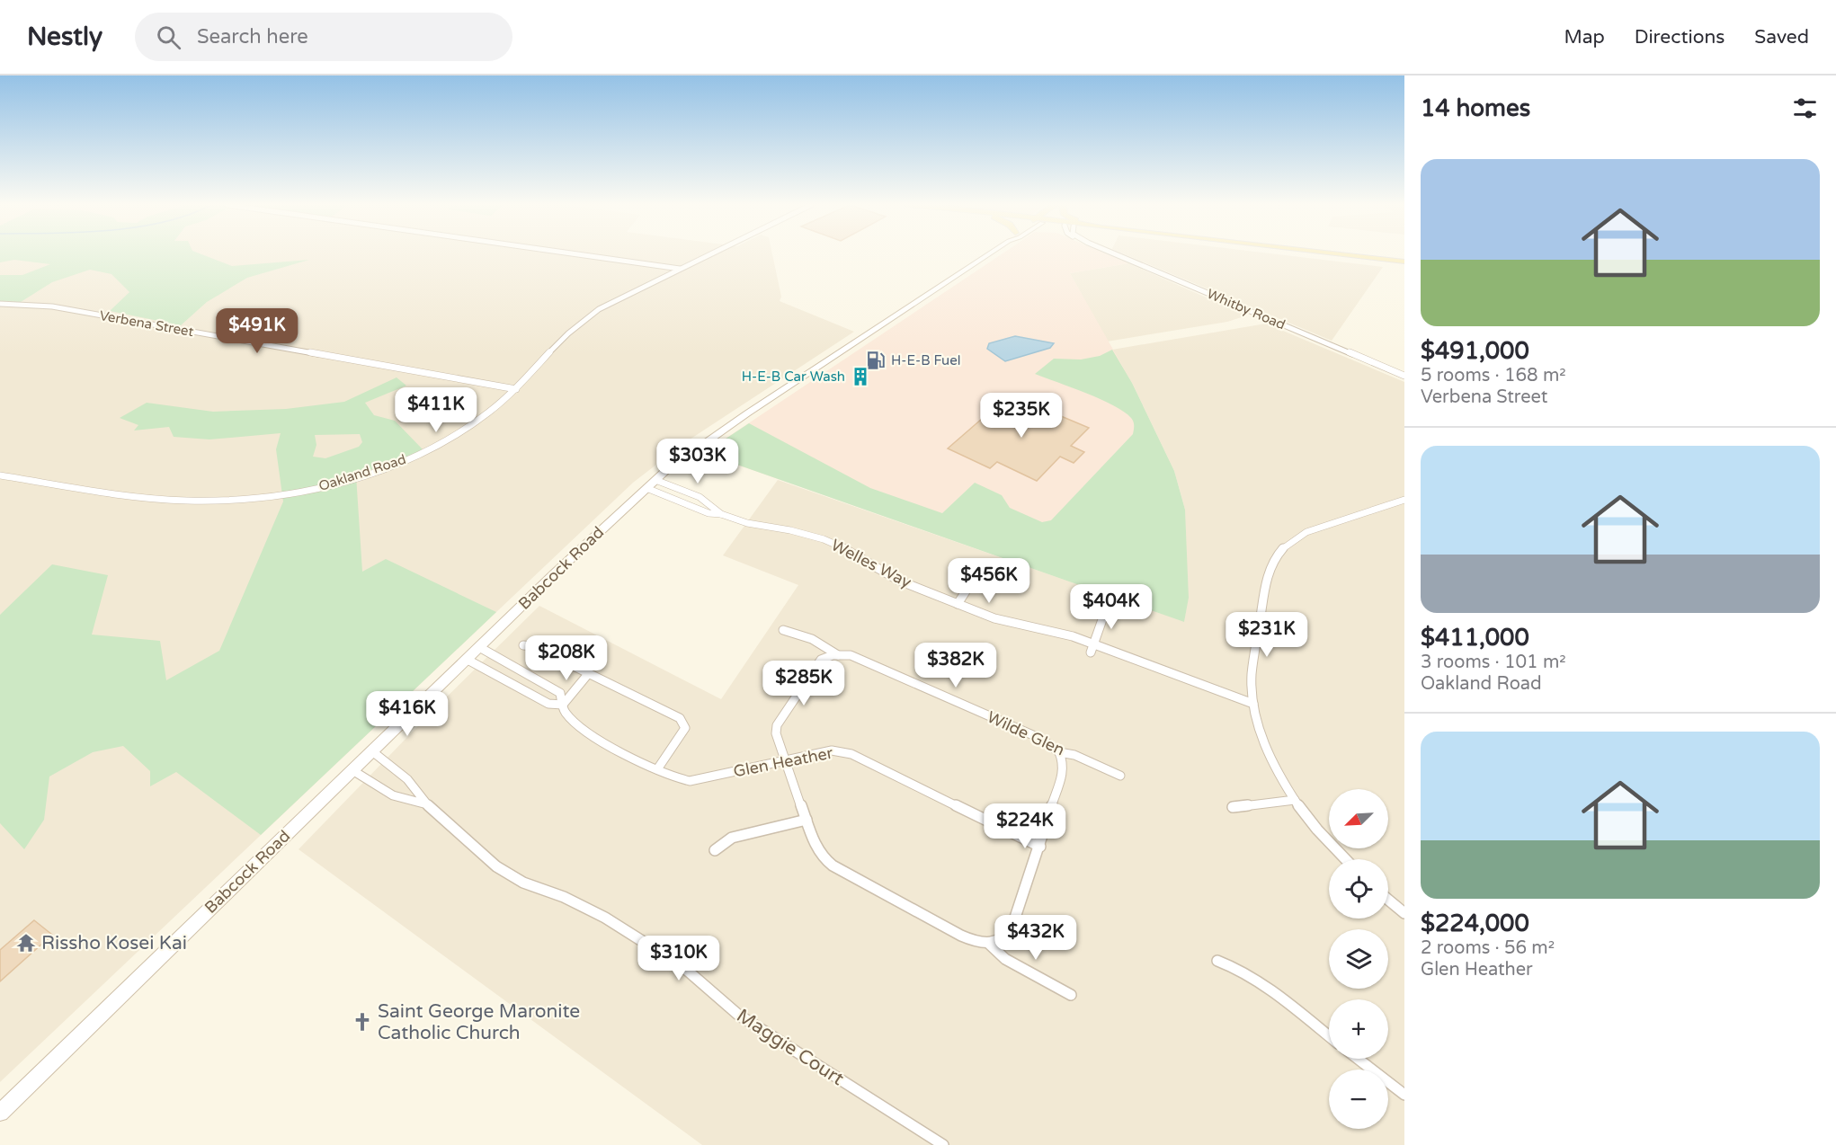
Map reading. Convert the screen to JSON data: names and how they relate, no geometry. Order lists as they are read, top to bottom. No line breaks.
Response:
{"streets":{"main road":["Babcock Road"],"street":["Whitby Road","Verbena Street","Oakland Road","Welles Way","Wilde Glen","Glen Heather","Maggie Court"]},"crossings":[["Verbena Street","Oakland Road"],["Welles Way","Babcock Road"],["Babcock Road","Glen Heather"],["Babcock Road","Maggie Court"]],"places":{"fuel station":["H-E-B Fuel"],"building":["H-E-B Car Wash"],"temple":["Rissho Kosei Kai"],"church":["Saint George Maronite Catholic Church"]},"north":"bottom left","page":{"header":"Nestly","search":"Search here","nav":["Map","Directions","Saved"],"heading":"14 homes","list":[{"name":"$491,000","note":"5 rooms · 168 m² · Verbena Street"},{"name":"$411,000","note":"3 rooms · 101 m² · Oakland Road"},{"name":"$224,000","note":"2 rooms · 56 m² · Glen Heather"}],"price":["$491K","$411K","$235K","$303K","$456K","$404K","$231K","$208K","$382K","$285K","$416K","$224K","$432K","$310K"],"map_buttons":["+","−"]}}
